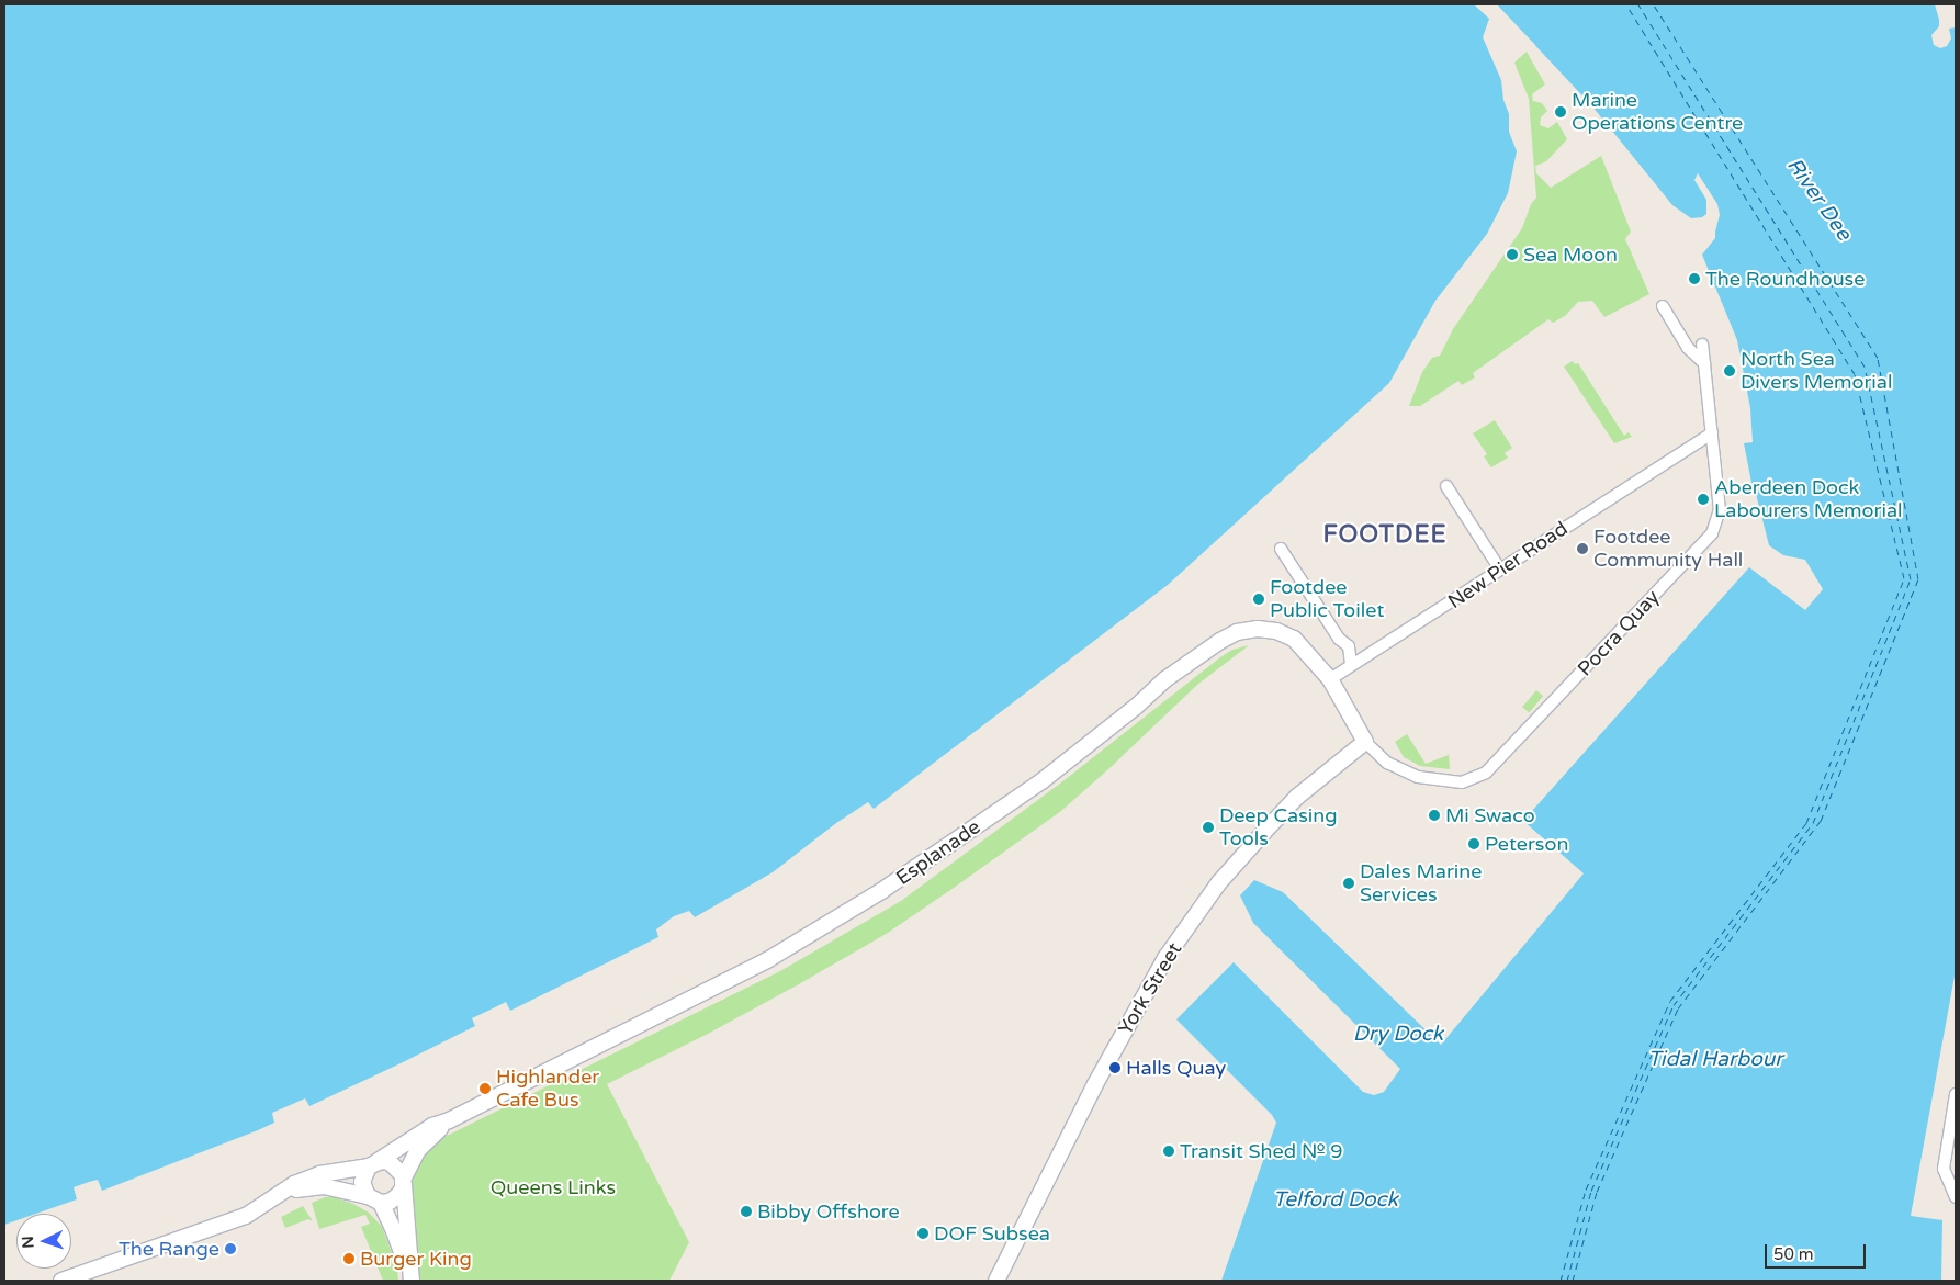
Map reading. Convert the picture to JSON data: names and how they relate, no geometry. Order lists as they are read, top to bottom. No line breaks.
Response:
{"streets":{"street":["New Pier Road","Pocra Quay","Esplanade","York Street"]},"crossings":[["New Pier Road","Pocra Quay"],["New Pier Road","Esplanade"],["Pocra Quay","Esplanade"],["Pocra Quay","York Street"],["Esplanade","York Street"]],"districts":["FOOTDEE"],"water":["River Dee","Dry Dock","Tidal Harbour","Telford Dock"],"parks":["Queens Links"],"places":["Marine Operations Centre","Sea Moon","The Roundhouse","North Sea Divers Memorial","Aberdeen Dock Labourers Memorial","Footdee Community Hall","Footdee Public Toilet","Mi Swaco","Deep Casing Tools","Peterson","Dales Marine Services","Halls Quay","Highlander Cafe Bus","Transit Shed № 9","Bibby Offshore","DOF Subsea","The Range","Burger King"],"scale_bar":"50 m","north":"left"}
